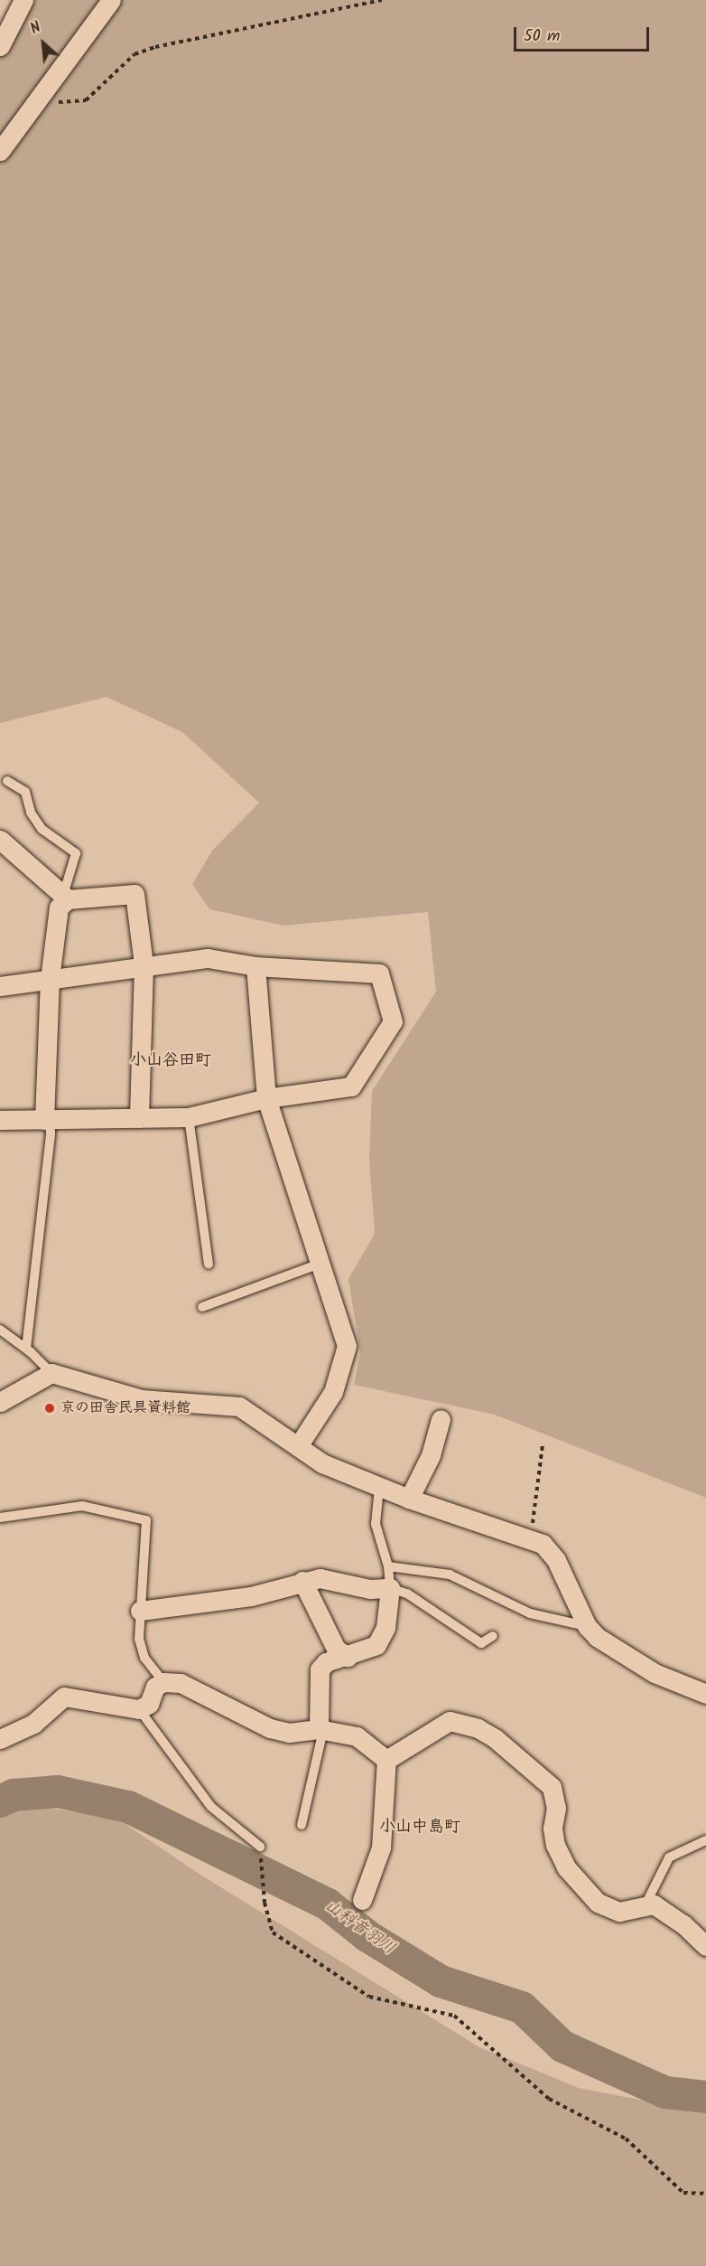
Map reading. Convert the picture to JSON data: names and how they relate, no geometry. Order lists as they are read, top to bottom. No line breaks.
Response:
{"districts":["小山谷田町","小山中島町"],"water":["山科音羽川"],"places":["京の田舎民具資料館"],"scale_bar":"50 m","north":"top left"}
